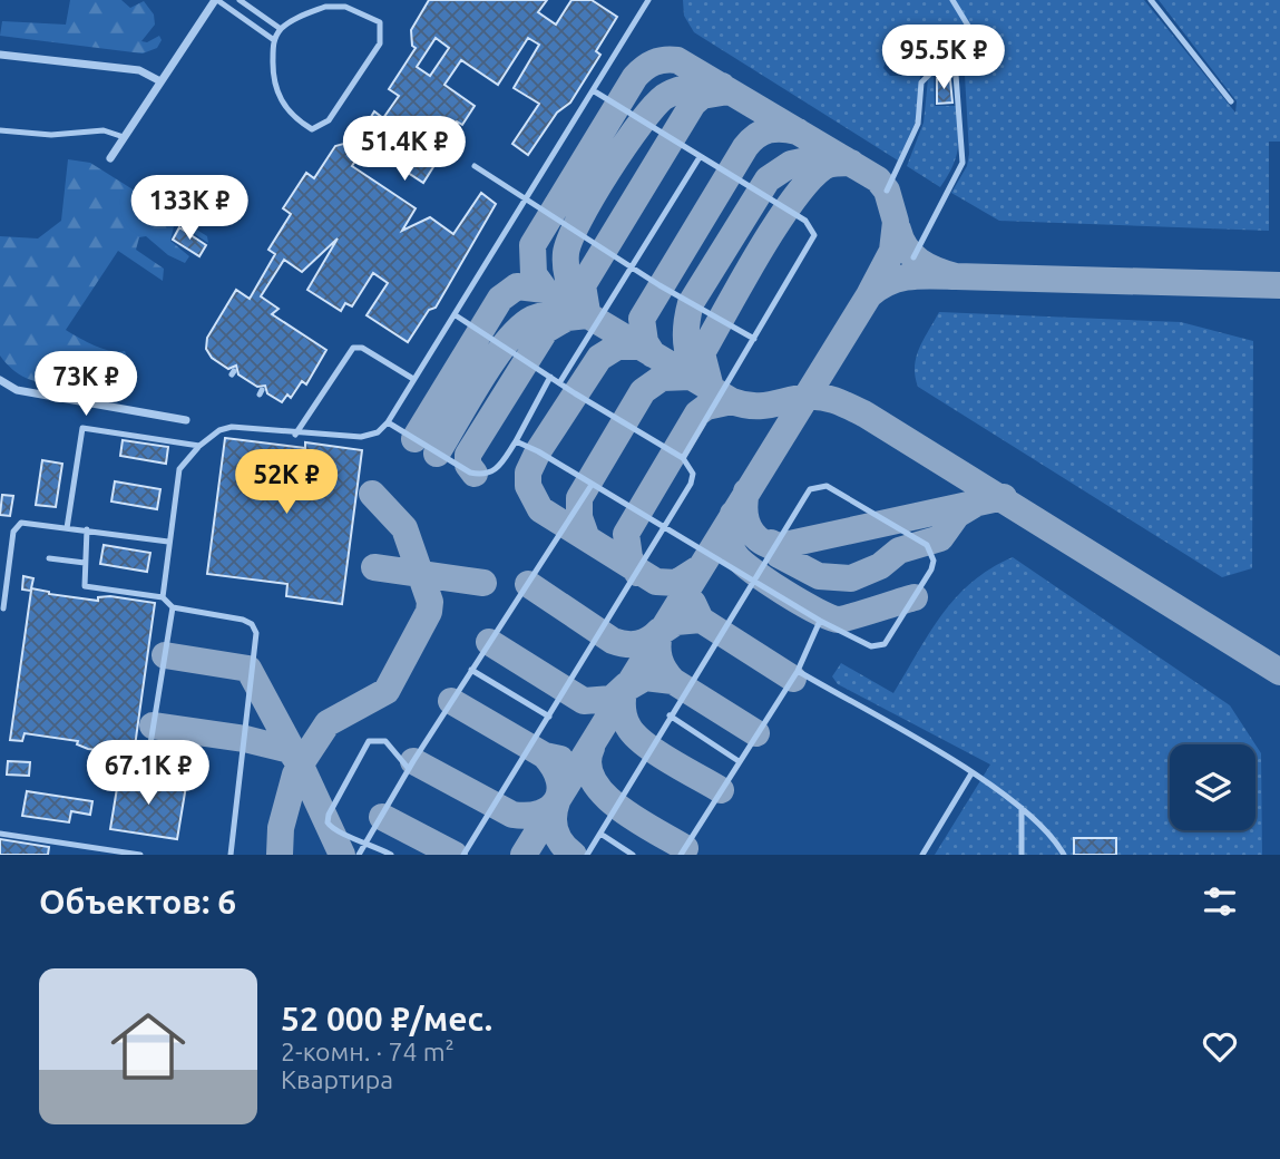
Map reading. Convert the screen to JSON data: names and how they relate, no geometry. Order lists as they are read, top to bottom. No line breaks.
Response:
{"page":{"price":["95.5K ₽","51.4K ₽","133K ₽","73K ₽","52K ₽","67.1K ₽"],"heading":"Объектов: 6","list":[{"name":"52 000 ₽/мес.","note":"2-комн. · 74 m² · Квартира"}]}}
